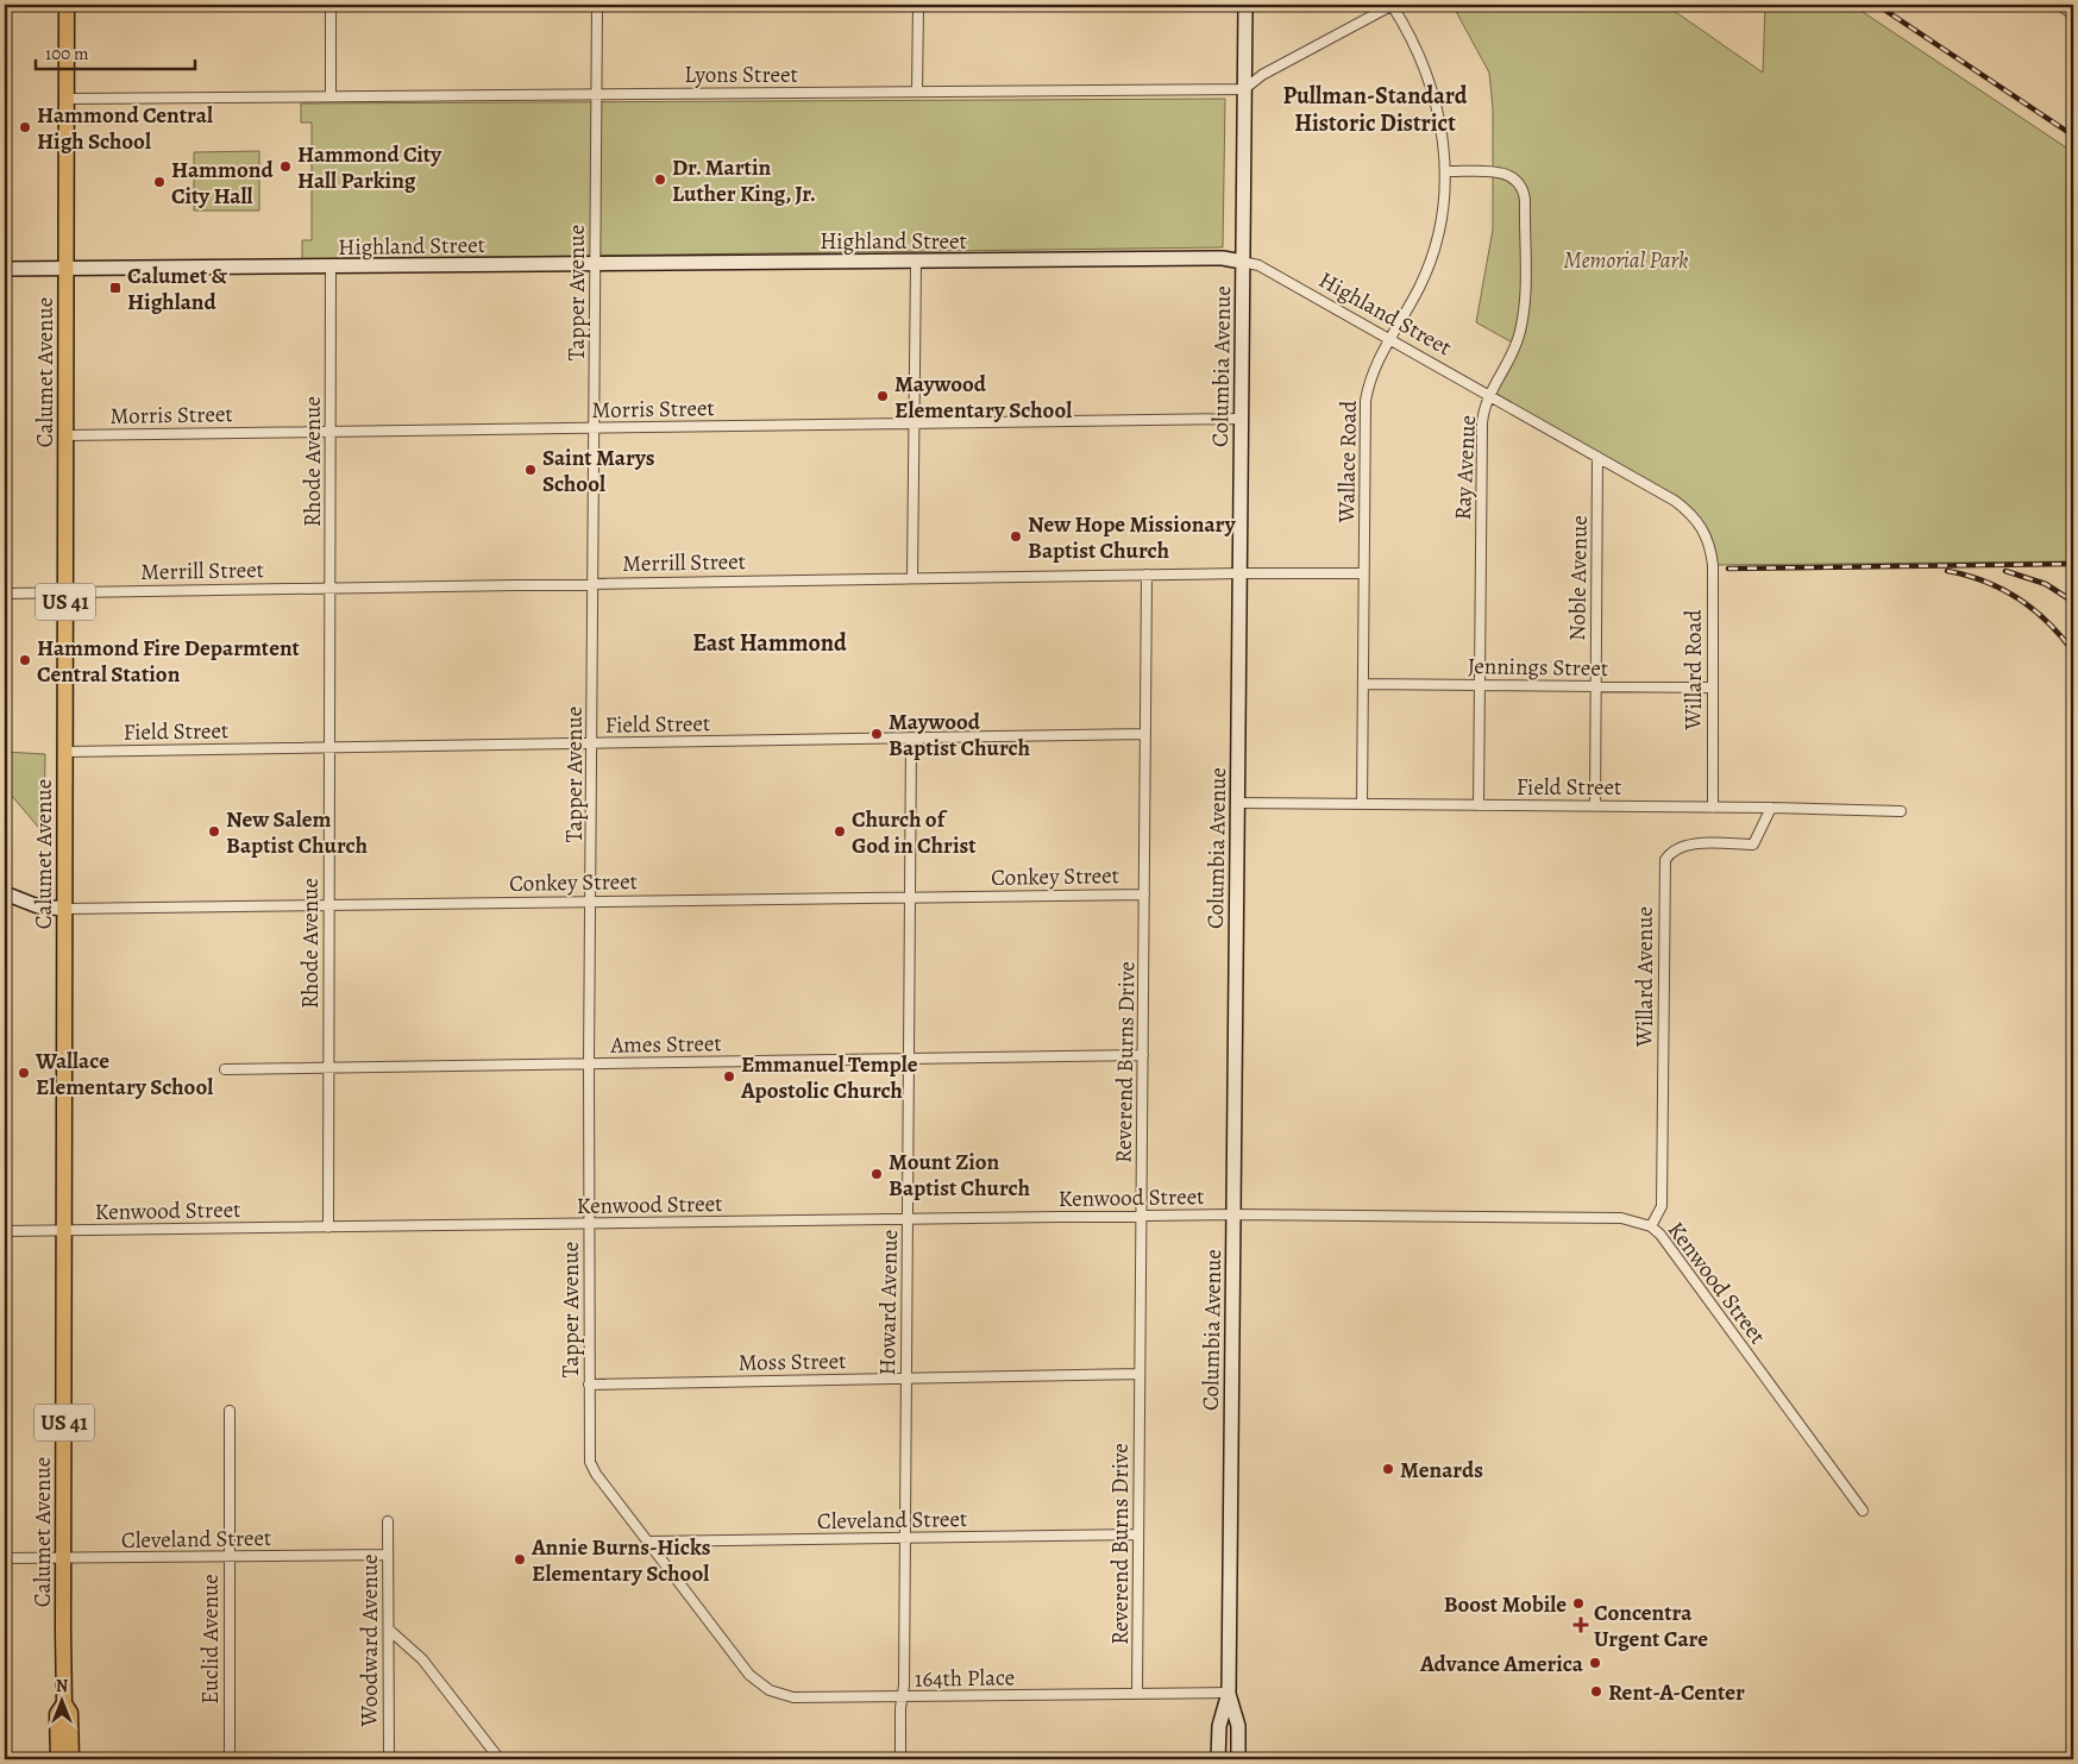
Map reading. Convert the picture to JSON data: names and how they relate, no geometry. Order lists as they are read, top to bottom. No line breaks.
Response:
{"streets":{"main road":["Calumet Avenue","US 41"],"street":["Lyons Street","Highland Street","Tapper Avenue","Columbia Avenue","Morris Street","Rhode Avenue","Wallace Road","Ray Avenue","Merrill Street","Noble Avenue","Jennings Street","Willard Road","Field Street","Conkey Street","Willard Avenue","Ames Street","Reverend Burns Drive","Kenwood Street","Howard Avenue","Moss Street","Cleveland Street","Euclid Avenue","Woodward Avenue","164th Place"]},"crossings":[["Lyons Street","Tapper Avenue"],["Lyons Street","Columbia Avenue"],["Lyons Street","Calumet Avenue"],["Highland Street","Tapper Avenue"],["Highland Street","Columbia Avenue"],["Highland Street","Calumet Avenue"],["Highland Street","Rhode Avenue"],["Highland Street","Wallace Road"],["Highland Street","Ray Avenue"],["Highland Street","Noble Avenue"],["Highland Street","Willard Road"],["Tapper Avenue","Morris Street"],["Tapper Avenue","Merrill Street"],["Tapper Avenue","Field Street"],["Tapper Avenue","Conkey Street"],["Tapper Avenue","Ames Street"],["Tapper Avenue","Kenwood Street"],["Tapper Avenue","Moss Street"],["Tapper Avenue","Cleveland Street"],["Tapper Avenue","164th Place"],["Columbia Avenue","Morris Street"],["Columbia Avenue","Merrill Street"],["Columbia Avenue","Field Street"],["Columbia Avenue","Kenwood Street"],["Columbia Avenue","164th Place"],["Calumet Avenue","Morris Street"],["Calumet Avenue","Merrill Street"],["Calumet Avenue","Field Street"],["Calumet Avenue","Conkey Street"],["Calumet Avenue","Kenwood Street"],["Calumet Avenue","Cleveland Street"],["Morris Street","Rhode Avenue"],["Rhode Avenue","Merrill Street"],["Rhode Avenue","Field Street"],["Rhode Avenue","Conkey Street"],["Rhode Avenue","Ames Street"],["Rhode Avenue","Kenwood Street"],["Wallace Road","Ray Avenue"],["Wallace Road","Merrill Street"],["Wallace Road","Jennings Street"],["Wallace Road","Field Street"],["Ray Avenue","Jennings Street"],["Ray Avenue","Field Street"],["Merrill Street","Reverend Burns Drive"],["Noble Avenue","Jennings Street"],["Noble Avenue","Field Street"],["Jennings Street","Willard Road"],["Willard Road","Field Street"],["Field Street","Willard Avenue"],["Field Street","Reverend Burns Drive"],["Field Street","Howard Avenue"],["Conkey Street","Reverend Burns Drive"],["Conkey Street","Howard Avenue"],["Willard Avenue","Kenwood Street"],["Ames Street","Reverend Burns Drive"],["Ames Street","Howard Avenue"],["Reverend Burns Drive","Kenwood Street"],["Reverend Burns Drive","Moss Street"],["Reverend Burns Drive","Cleveland Street"],["Reverend Burns Drive","164th Place"],["Kenwood Street","Howard Avenue"],["Howard Avenue","Moss Street"],["Howard Avenue","Cleveland Street"],["Howard Avenue","164th Place"],["Cleveland Street","Euclid Avenue"],["Cleveland Street","Woodward Avenue"]],"districts":["Pullman-Standard Historic District","East Hammond"],"parks":["Memorial Park"],"places":{"other":["Hammond Central High School","Hammond City Hall Parking","Dr. Martin Luther King, Jr.","Hammond City Hall","Maywood Elementary School","Saint Marys School","New Hope Missionary Baptist Church","Hammond Fire Deparmtent Central Station","Maywood Baptist Church","New Salem Baptist Church","Church of God in Christ","Wallace Elementary School","Emmanuel Temple Apostolic Church","Mount Zion Baptist Church","Menards","Annie Burns-Hicks Elementary School","Boost Mobile","Advance America","Rent-A-Center"],"transit":["Calumet & Highland"],"health":["Concentra Urgent Care"]},"scale_bar":"100 m","north":"top"}
